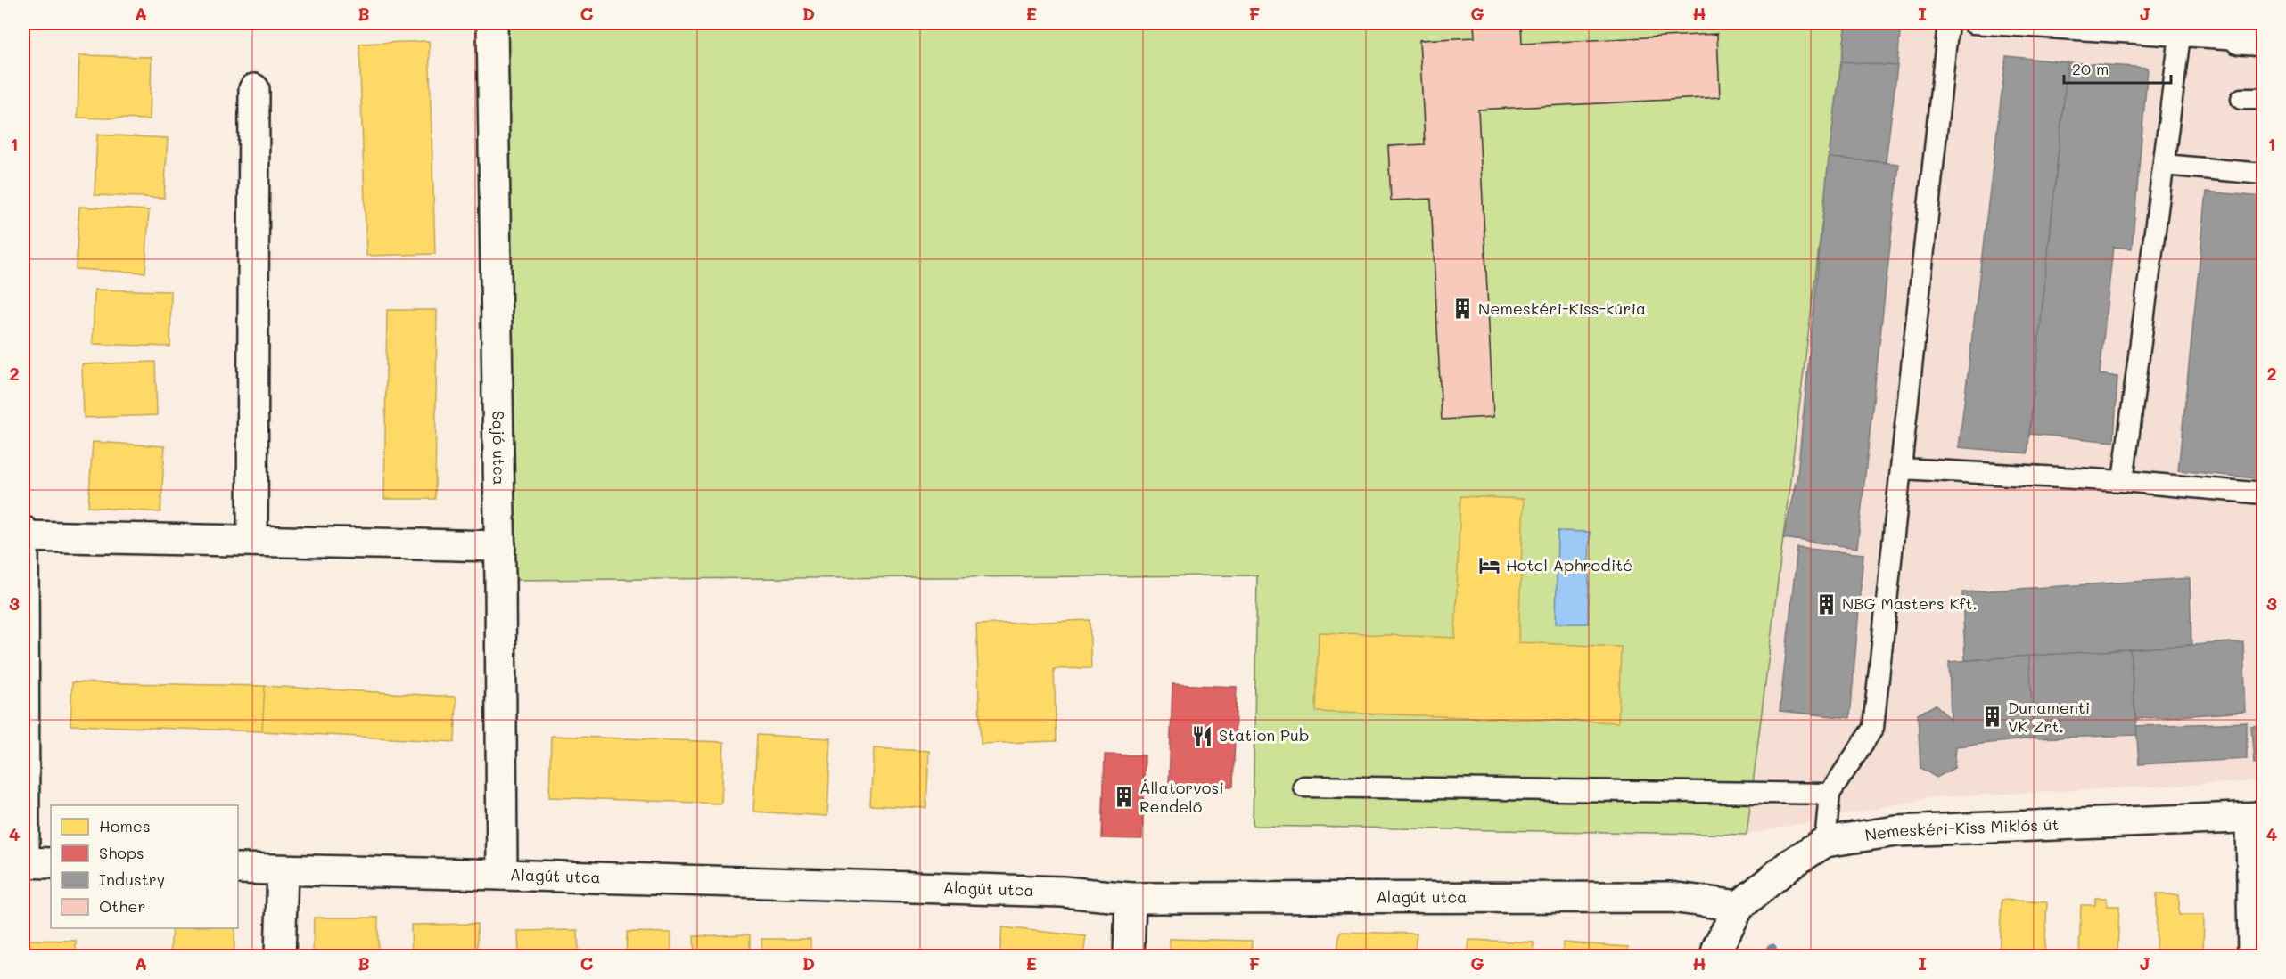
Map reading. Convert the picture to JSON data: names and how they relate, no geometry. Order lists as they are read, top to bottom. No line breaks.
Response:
{"streets":{"street":["Sajó utca","Nemeskéri-Kiss Miklós út","Alagút utca"]},"crossings":[["Sajó utca","Alagút utca"],["Nemeskéri-Kiss Miklós út","Alagút utca"]],"places":{"building":["Nemeskéri-Kiss-kúria","NBG Masters Kft.","Dunamenti VK Zrt.","Állatorvosi Rendelő"],"hotel":["Hotel Aphrodité"],"restaurant":["Station Pub"]},"legend":["Homes","Shops","Industry","Other"],"scale_bar":"20 m","grid":{"columns":["A","B","C","D","E","F","G","H","I","J"],"rows":["1","2","3","4"]}}
